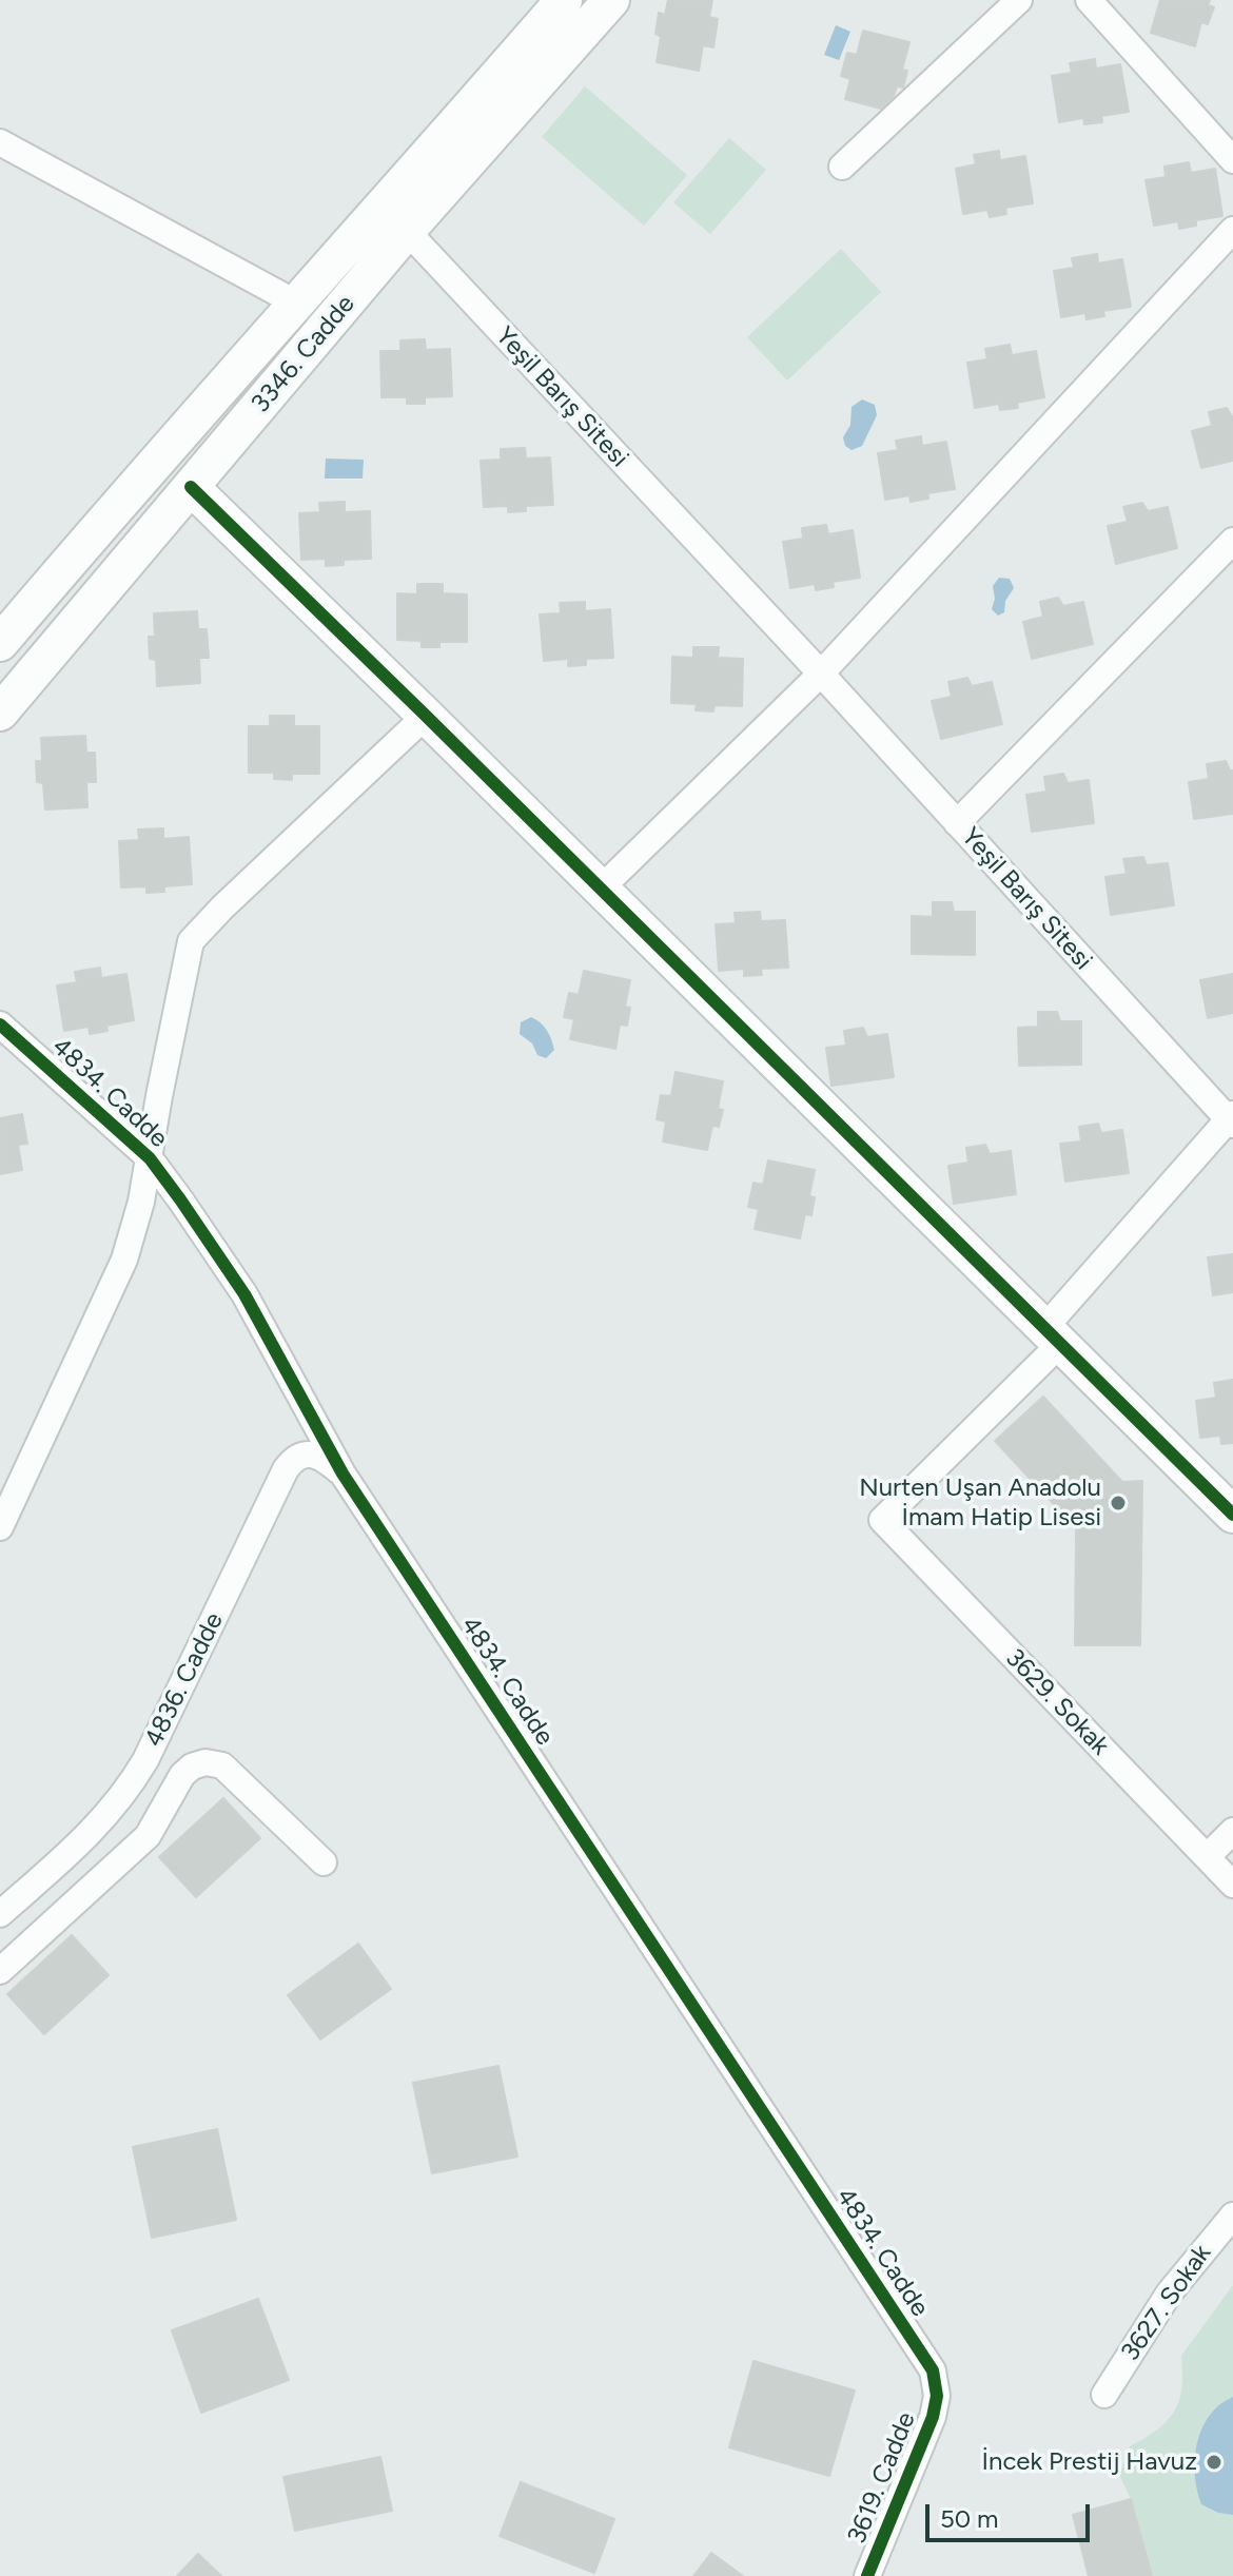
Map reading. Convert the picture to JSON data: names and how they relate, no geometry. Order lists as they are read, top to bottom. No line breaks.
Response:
{"streets":{"street":["3346. Cadde","Yeşil Barış Sitesi","4834. Cadde","4836. Cadde","3629. Sokak","3627. Sokak","3619. Cadde"]},"crossings":[["3346. Cadde","Yeşil Barış Sitesi"],["4834. Cadde","4836. Cadde"],["4834. Cadde","3619. Cadde"]],"places":["Nurten Uşan Anadolu İmam Hatip Lisesi","İncek Prestij Havuz"],"scale_bar":"50 m"}
